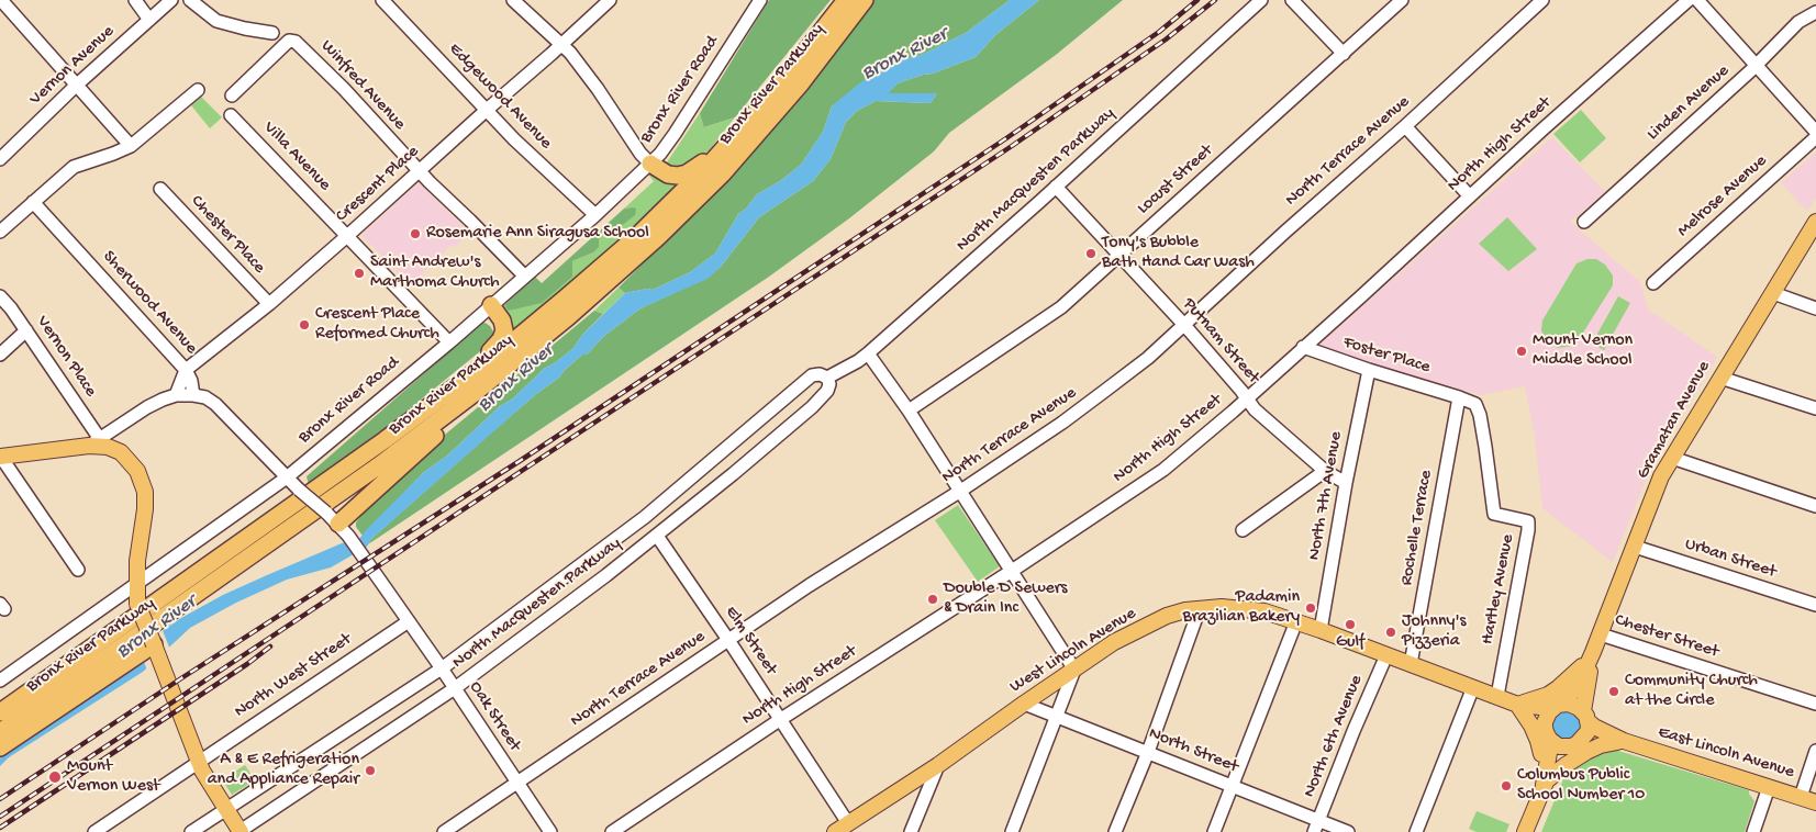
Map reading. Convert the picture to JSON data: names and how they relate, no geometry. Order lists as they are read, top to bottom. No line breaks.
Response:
{"streets":{"highway":["Bronx River Parkway"],"main road":["Gramatan Avenue","West Lincoln Avenue","East Lincoln Avenue"],"street":["Vernon Avenue","Winfred Avenue","Bronx River Road","Edgewood Avenue","Linden Avenue","North High Street","North Terrace Avenue","Villa Avenue","North MacQuesten Parkway","Locust Street","Crescent Place","Melrose Avenue","Chester Place","Sherwood Avenue","Putnam Street","Foster Place","Vernon Place","North 7th Avenue","Rochelle Terrace","Urban Street","Hartley Avenue","Chester Street","Elm Street","North West Street","Oak Street","North 6th Avenue","North Street"]},"crossings":[["Winfred Avenue","Bronx River Road"],["Winfred Avenue","Crescent Place"],["Bronx River Road","Edgewood Avenue"],["Bronx River Road","Villa Avenue"],["Edgewood Avenue","Crescent Place"],["North High Street","Putnam Street"],["North High Street","Foster Place"],["North High Street","Elm Street"],["North Terrace Avenue","Putnam Street"],["North Terrace Avenue","Elm Street"],["North Terrace Avenue","Oak Street"],["Villa Avenue","Crescent Place"],["North MacQuesten Parkway","Putnam Street"],["North MacQuesten Parkway","Elm Street"],["North MacQuesten Parkway","Oak Street"],["Locust Street","Putnam Street"],["Crescent Place","Chester Place"],["Crescent Place","Sherwood Avenue"],["Putnam Street","North 7th Avenue"],["Foster Place","North 7th Avenue"],["Foster Place","Rochelle Terrace"],["Foster Place","Hartley Avenue"],["Gramatan Avenue","Urban Street"],["Gramatan Avenue","Chester Street"],["Gramatan Avenue","West Lincoln Avenue"],["Gramatan Avenue","East Lincoln Avenue"],["North 7th Avenue","West Lincoln Avenue"],["Rochelle Terrace","Hartley Avenue"],["Rochelle Terrace","West Lincoln Avenue"],["Hartley Avenue","West Lincoln Avenue"],["Elm Street","West Lincoln Avenue"],["West Lincoln Avenue","North 6th Avenue"],["West Lincoln Avenue","North Street"],["West Lincoln Avenue","East Lincoln Avenue"],["North West Street","Oak Street"],["North 6th Avenue","North Street"]],"water":["Bronx River"],"places":["Rosemarie Ann Siragusa School","Tony's Bubble Bath Hand Car Wash","Saint Andrew's Marthoma Church","Crescent Place Reformed Church","Mount Vernon Middle School","Double D Sewers & Drain Inc","Padamin Brazilian Bakery","Gulf","Johnny's Pizzeria","Community Church at the Circle","A & E Refrigeration and Appliance Repair","Mount Vernon West","Columbus Public School Number 10"]}
